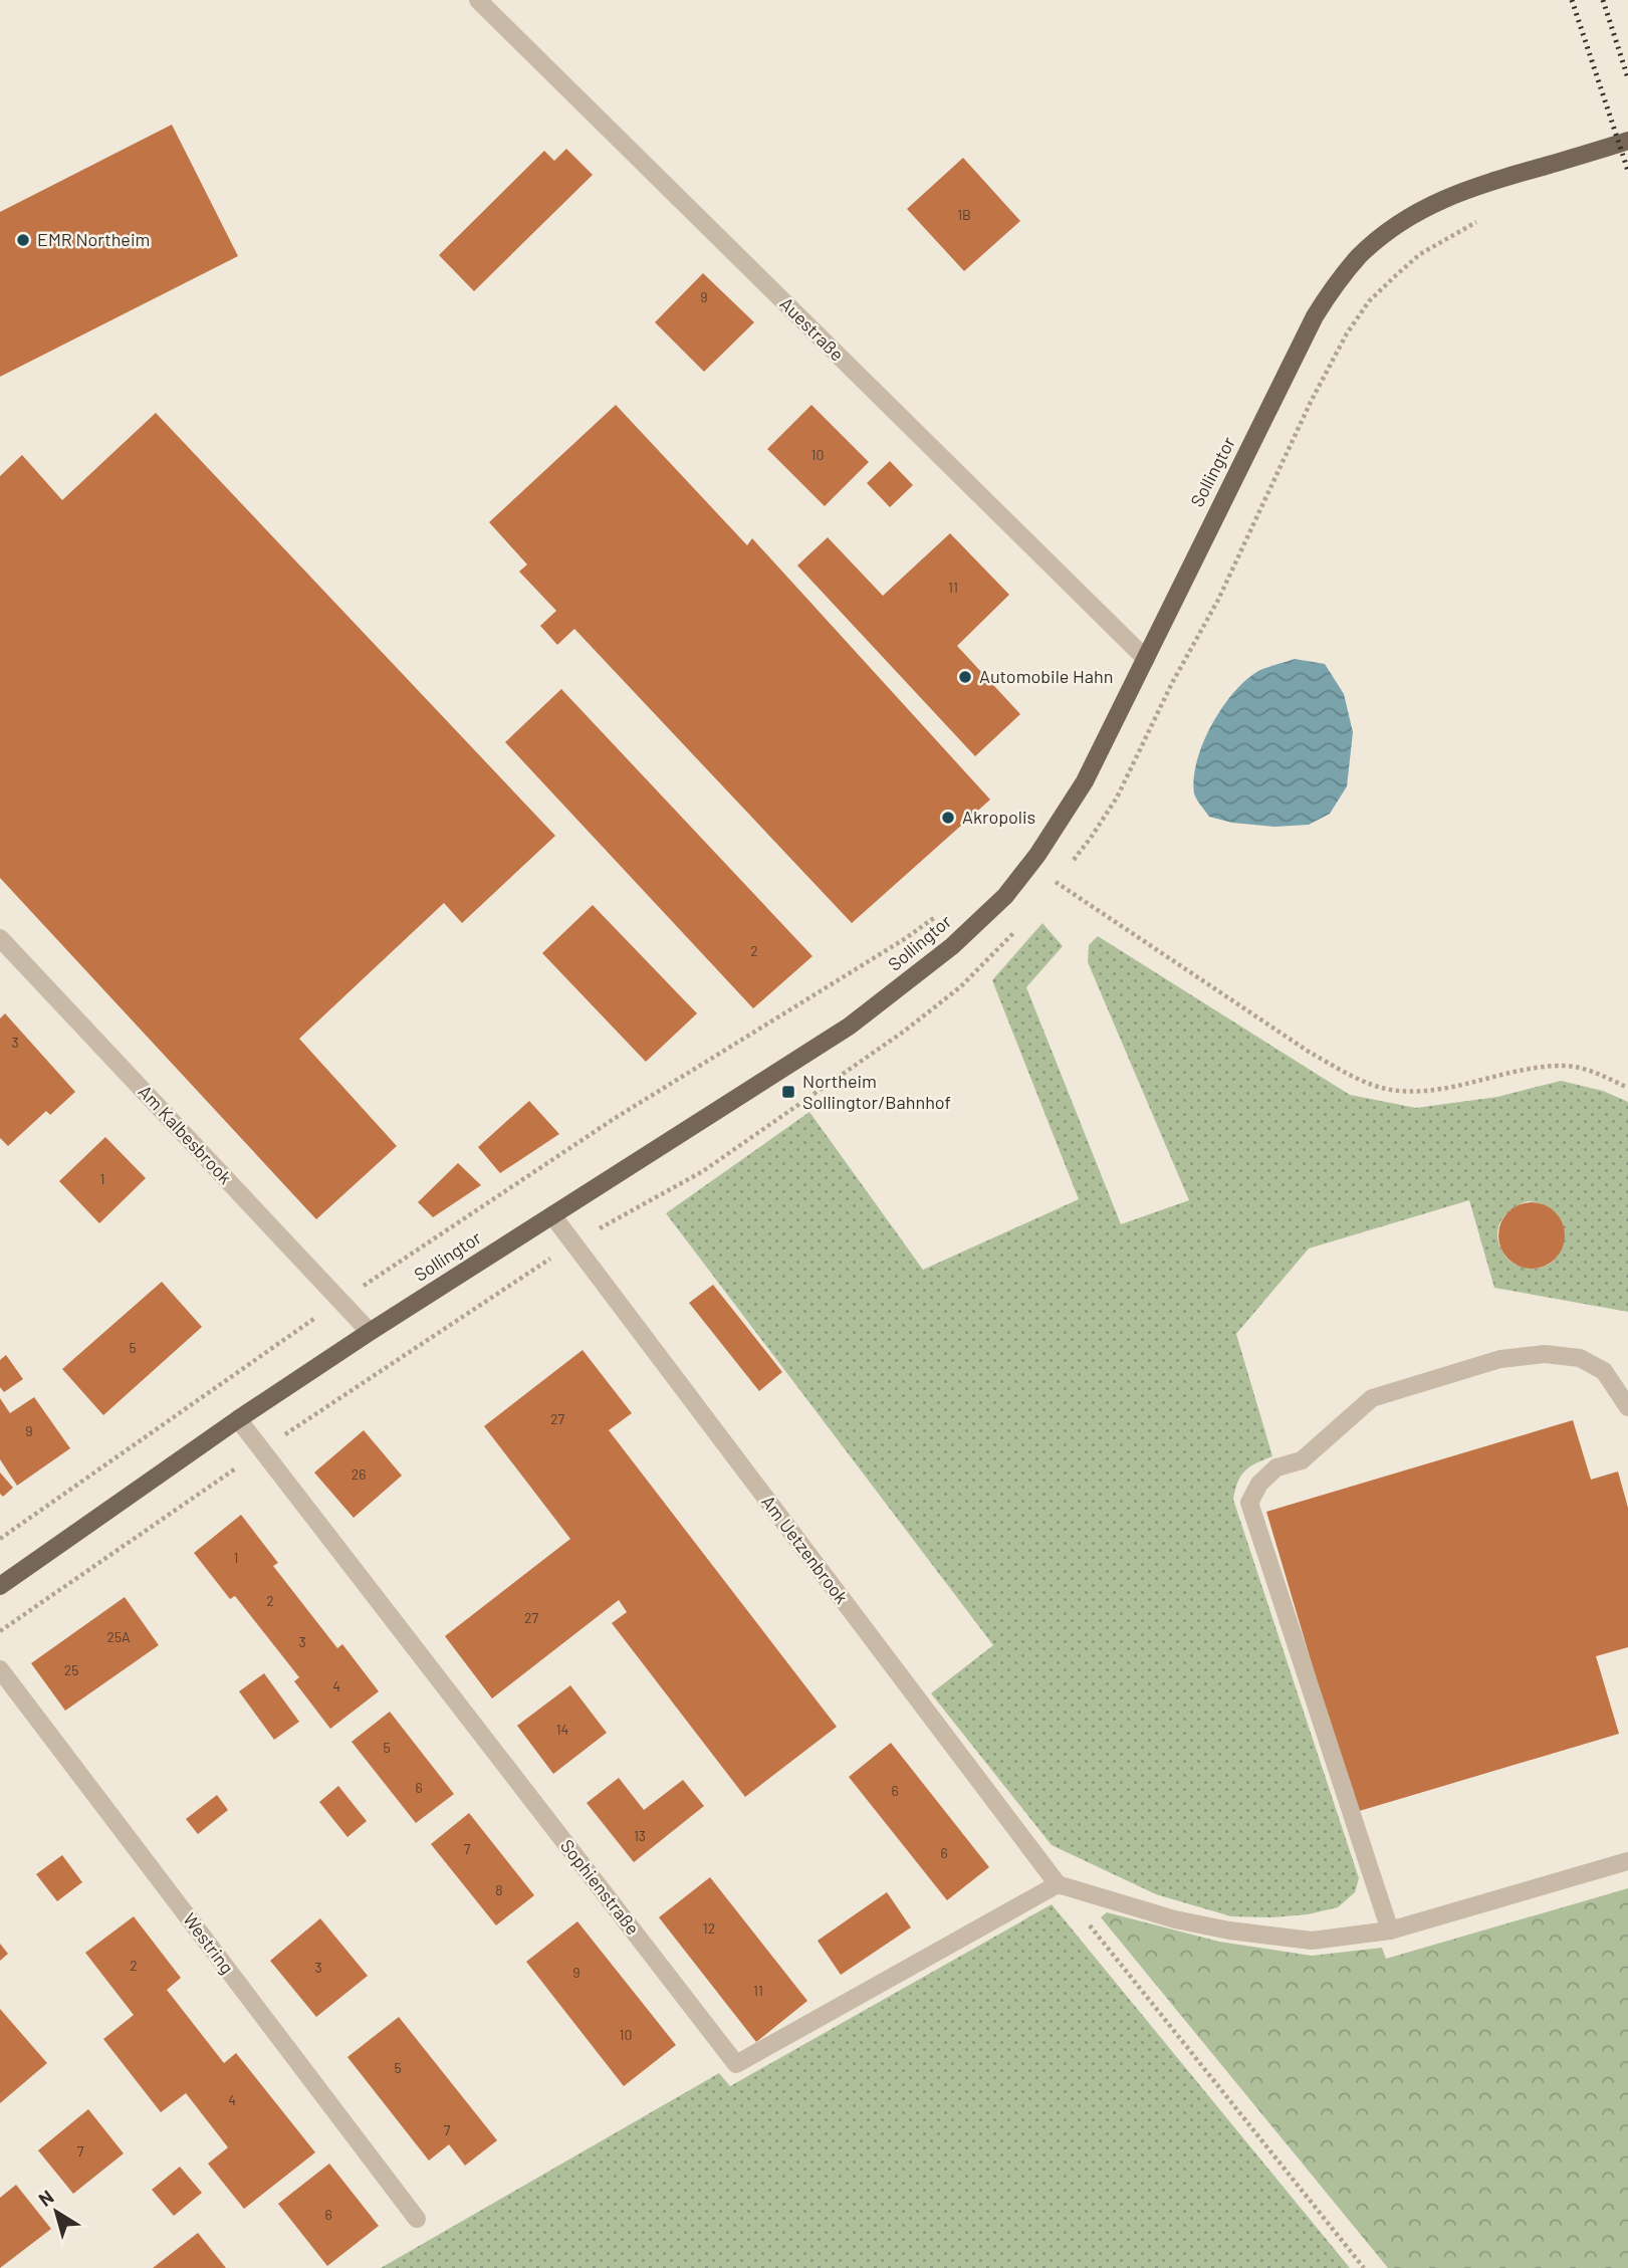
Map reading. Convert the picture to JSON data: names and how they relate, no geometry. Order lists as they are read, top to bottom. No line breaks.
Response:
{"streets":{"main road":["Sollingtor"],"street":["Auestraße","Am Kalbesbrook","Am Uetzenbrook","Sophienstraße","Westring"]},"crossings":[["Auestraße","Sollingtor"],["Sollingtor","Am Kalbesbrook"],["Sollingtor","Am Uetzenbrook"],["Sollingtor","Sophienstraße"],["Am Uetzenbrook","Sophienstraße"]],"places":{"other":["EMR Northeim","Automobile Hahn","Akropolis"],"transit":["Northeim Sollingtor/Bahnhof"]},"house_numbers":["1B","9","10","11","2","3","1","5","27","9","26","1","2","27","25A","3","25","4","14","5","6","6","13","7","6","8","12","2","3","9","11","10","5","4","7","7","6"],"north":"top left"}
